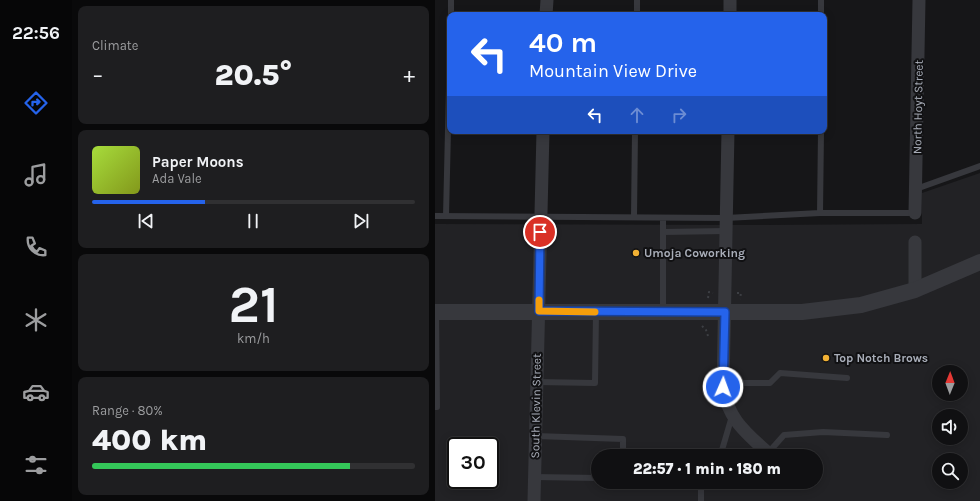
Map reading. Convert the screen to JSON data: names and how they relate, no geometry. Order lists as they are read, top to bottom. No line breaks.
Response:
{"streets":{"street":["North Hoyt Street","South Klevin Street"]},"places":["Umoja Coworking","Top Notch Brows"],"north":"top","page":{"tabs":"22:56","tile":["Climate",["21","km/h"],["Range · 80%","400 km"]],"turn":["40 m","Mountain View Drive"],"heat":["−","20.5°","+"],"song":["Paper Moons","Ada Vale"],"limit":"30","trip":"22:57 · 1 min · 180 m"}}
